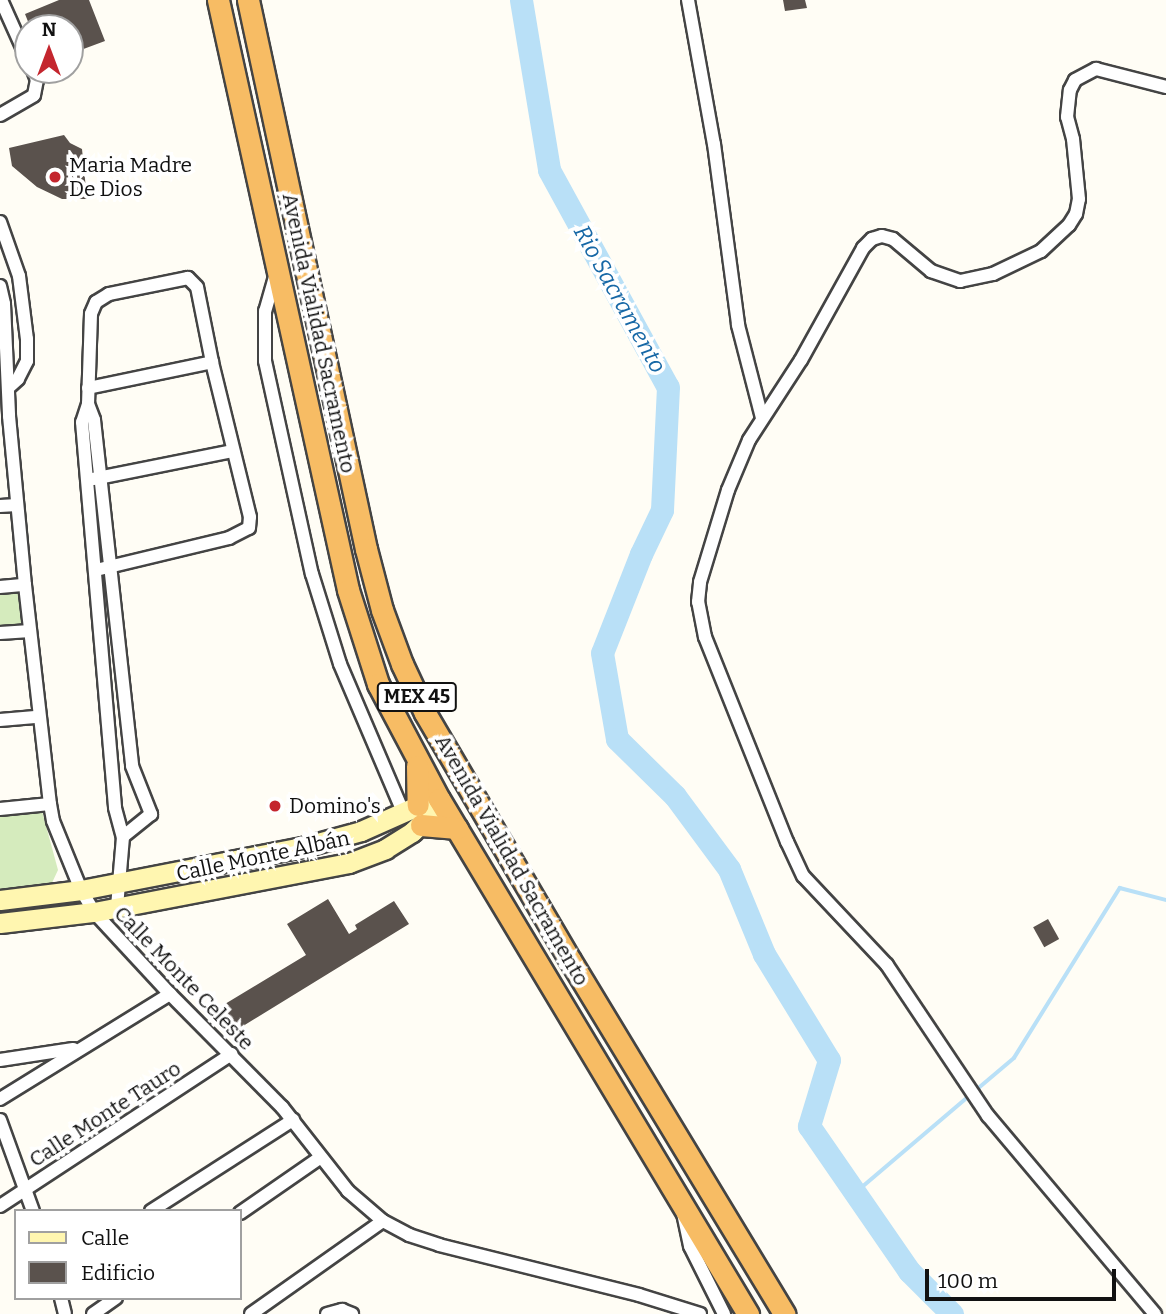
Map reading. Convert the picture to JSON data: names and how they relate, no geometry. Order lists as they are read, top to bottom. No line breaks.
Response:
{"streets":{"highway":["Avenida Vialidad Sacramento","MEX 45"],"main road":["Calle Monte Albán"],"street":["Calle Monte Celeste","Calle Monte Tauro"]},"crossings":[["Avenida Vialidad Sacramento","Calle Monte Albán"],["Calle Monte Albán","Calle Monte Celeste"],["Calle Monte Celeste","Calle Monte Tauro"]],"water":["Rio Sacramento"],"places":["Maria Madre De Dios","Domino's"],"legend":["Calle","Edificio"],"scale_bar":"100 m","north":"top"}
